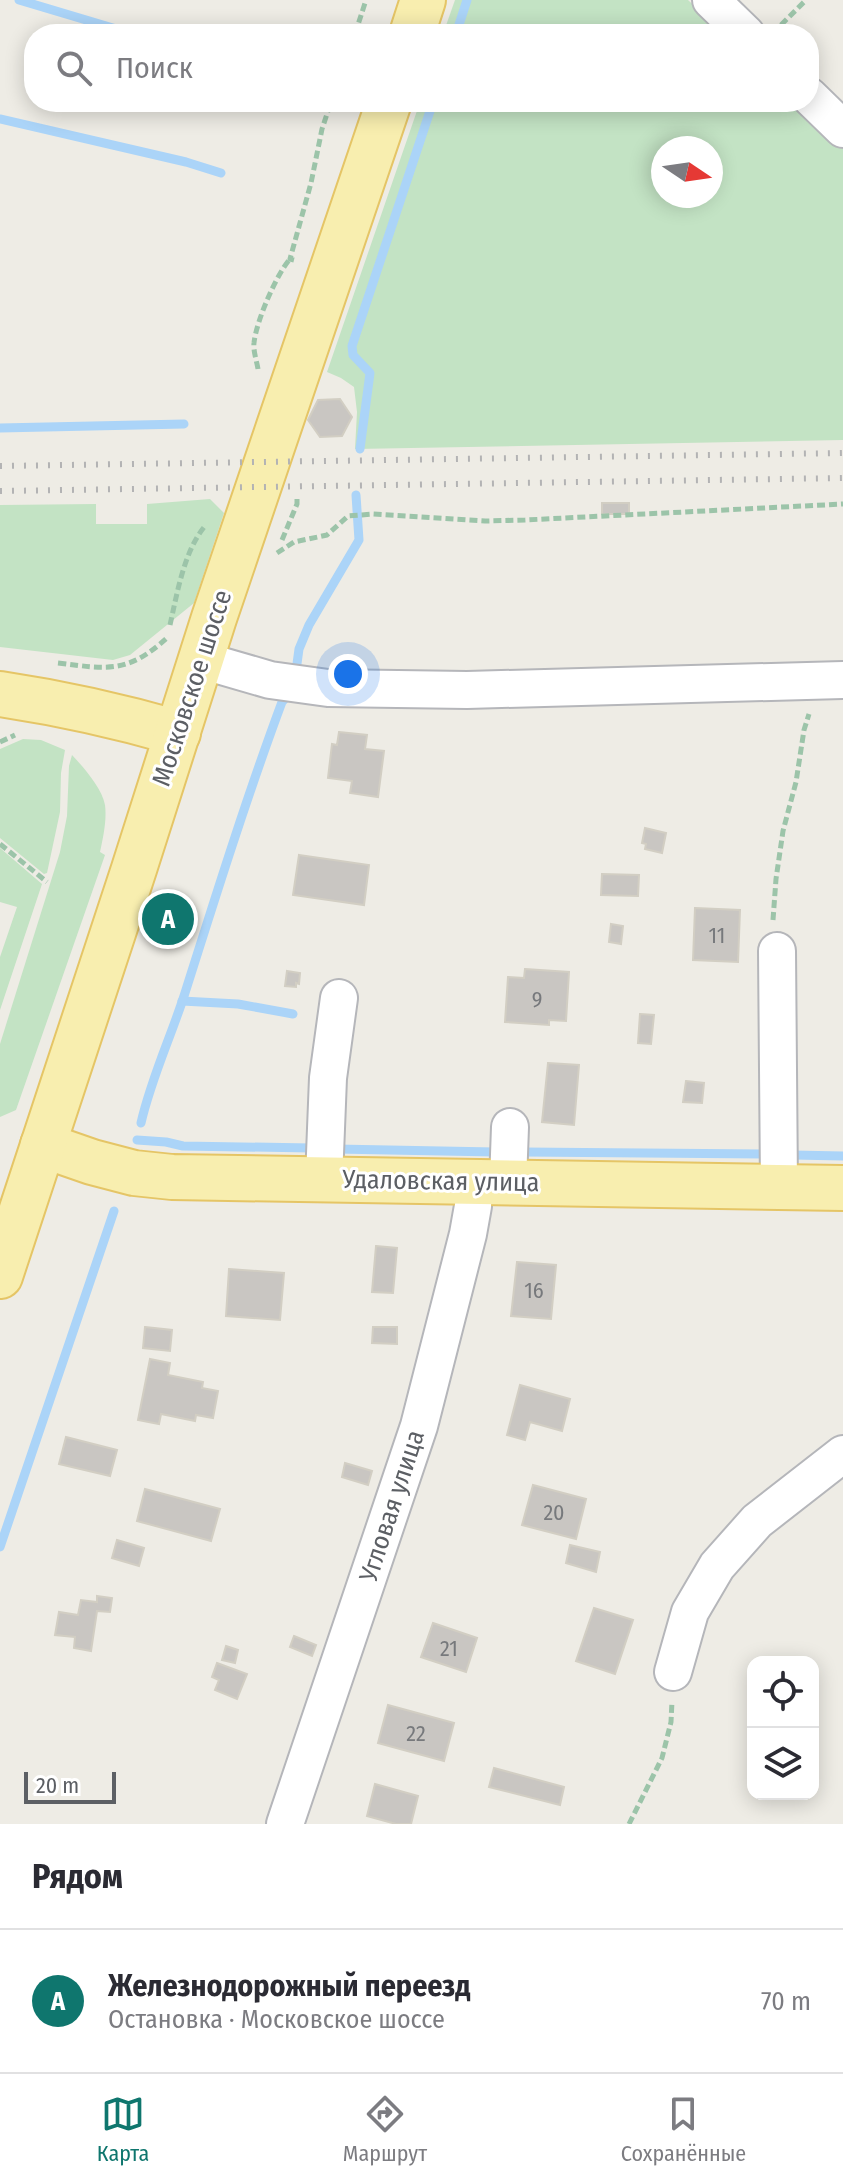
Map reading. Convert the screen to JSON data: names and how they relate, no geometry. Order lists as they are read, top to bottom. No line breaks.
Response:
{"streets":{"main road":["Московское шоссе","Удаловская улица"],"street":["Угловая улица"]},"crossings":[["Московское шоссе","Удаловская улица"],["Удаловская улица","Угловая улица"]],"house_numbers":["11","9","16","20","21","22"],"scale_bar":"20 m","north":"right","page":{"search":"Поиск","pins":"A","scale":"20 m","heading":"Рядом","list":[{"mark":"A","name":"Железнодорожный переезд","note":"Остановка · Московское шоссе","value":"70 m"}],"nav":["Карта","Маршрут","Сохранённые"]}}
